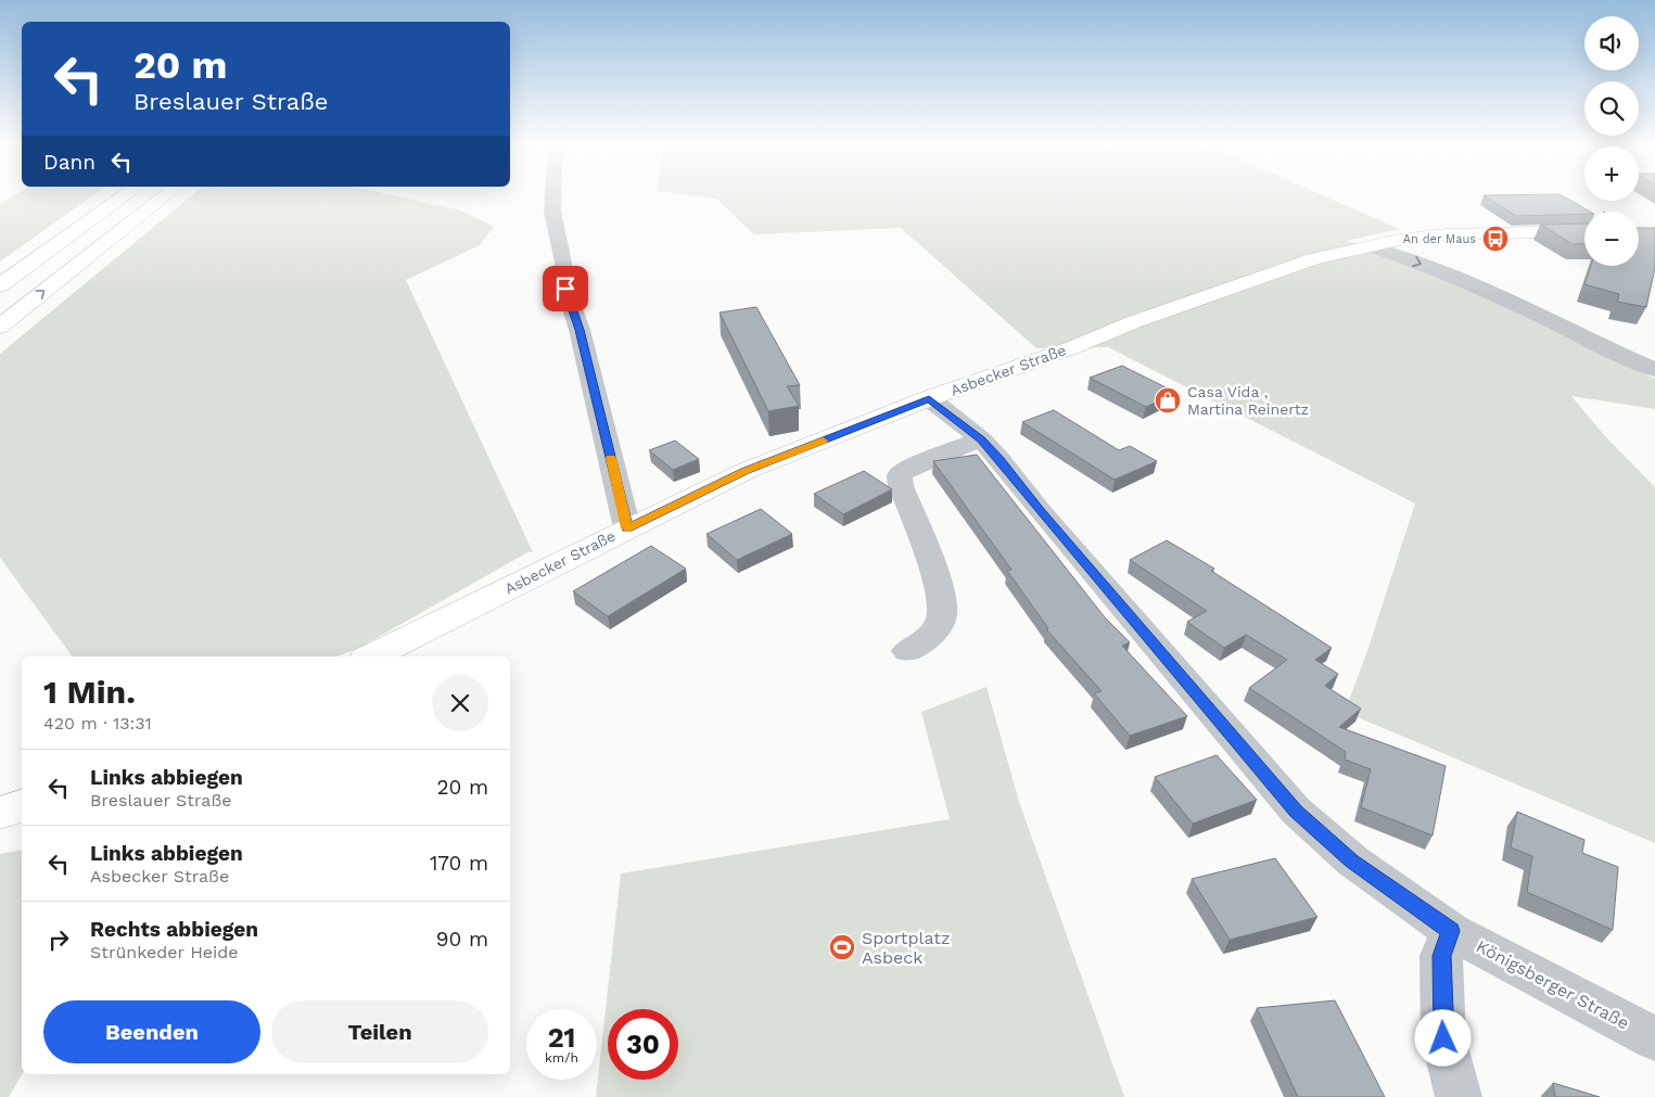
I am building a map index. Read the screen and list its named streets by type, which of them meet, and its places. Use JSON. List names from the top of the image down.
{
  "streets": {
    "main road": ["Asbecker Straße"],
    "street": ["Königsberger Straße"]
  },
  "crossings": [
    ["Asbecker Straße", "Königsberger Straße"]
  ],
  "places": {
    "bus stop": ["An der Maus"],
    "shop": ["Casa Vida , Martina Reinertz"],
    "sports": ["Sportplatz Asbeck"]
  },
  "page": {
    "map_buttons": ["+", "−"],
    "turn": ["20 m", "Breslauer Straße"],
    "then": "Dann",
    "heading": ["1 Min.", "420 m · 13:31"],
    "list": [
      {
        "name": "Links abbiegen",
        "note": "Breslauer Straße",
        "value": "20 m"
      },
      {
        "name": "Links abbiegen",
        "note": "Asbecker Straße",
        "value": "170 m"
      },
      {
        "name": "Rechts abbiegen",
        "note": "Strünkeder Heide",
        "value": "90 m"
      }
    ],
    "buttons": ["Beenden", "Teilen"],
    "speed": "21 km/h",
    "limit": "30"
  }
}
